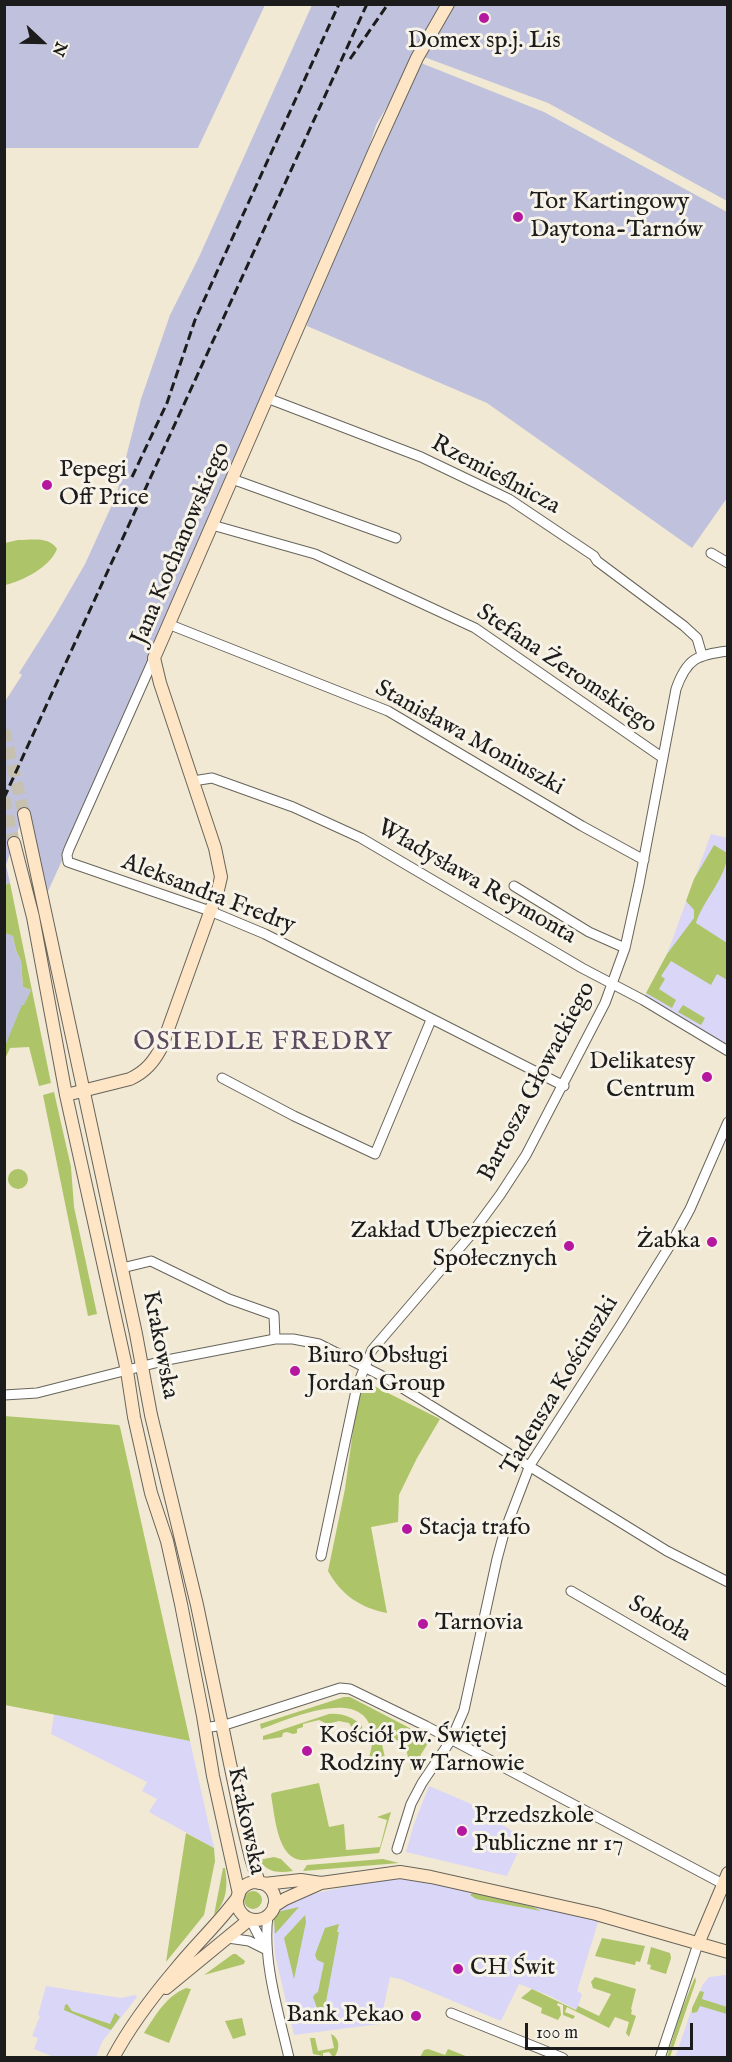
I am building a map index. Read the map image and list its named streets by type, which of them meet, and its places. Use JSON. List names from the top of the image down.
{
  "streets": {
    "street": [
      "Rzemieślnicza",
      "Jana Kochanowskiego",
      "Stefana Żeromskiego",
      "Stanisława Moniuszki",
      "Władysława Reymonta",
      "Aleksandra Fredry",
      "Bartosza Głowackiego",
      "Krakowska",
      "Tadeusza Kościuszki",
      "Sokoła"
    ]
  },
  "crossings": [
    ["Rzemieślnicza", "Jana Kochanowskiego"],
    ["Rzemieślnicza", "Bartosza Głowackiego"],
    ["Jana Kochanowskiego", "Stefana Żeromskiego"],
    ["Jana Kochanowskiego", "Stanisława Moniuszki"],
    ["Jana Kochanowskiego", "Władysława Reymonta"],
    ["Jana Kochanowskiego", "Aleksandra Fredry"],
    ["Jana Kochanowskiego", "Krakowska"],
    ["Stefana Żeromskiego", "Bartosza Głowackiego"],
    ["Stanisława Moniuszki", "Bartosza Głowackiego"],
    ["Władysława Reymonta", "Bartosza Głowackiego"],
    ["Aleksandra Fredry", "Bartosza Głowackiego"]
  ],
  "districts": ["OSIEDLE FREDRY"],
  "places": [
    "Domex sp.j. Lis",
    "Tor Kartingowy Daytona-Tarnów",
    "Pepegi Off Price",
    "Delikatesy Centrum",
    "Żabka",
    "Zakład Ubezpieczeń Społecznych",
    "Biuro Obsługi Jordan Group",
    "Stacja trafo",
    "Tarnovia",
    "Kościół pw. Świętej Rodziny w Tarnowie",
    "Przedszkole Publiczne nr 17",
    "CH Świt",
    "Bank Pekao"
  ],
  "scale_bar": "100 m",
  "north": "right"
}
